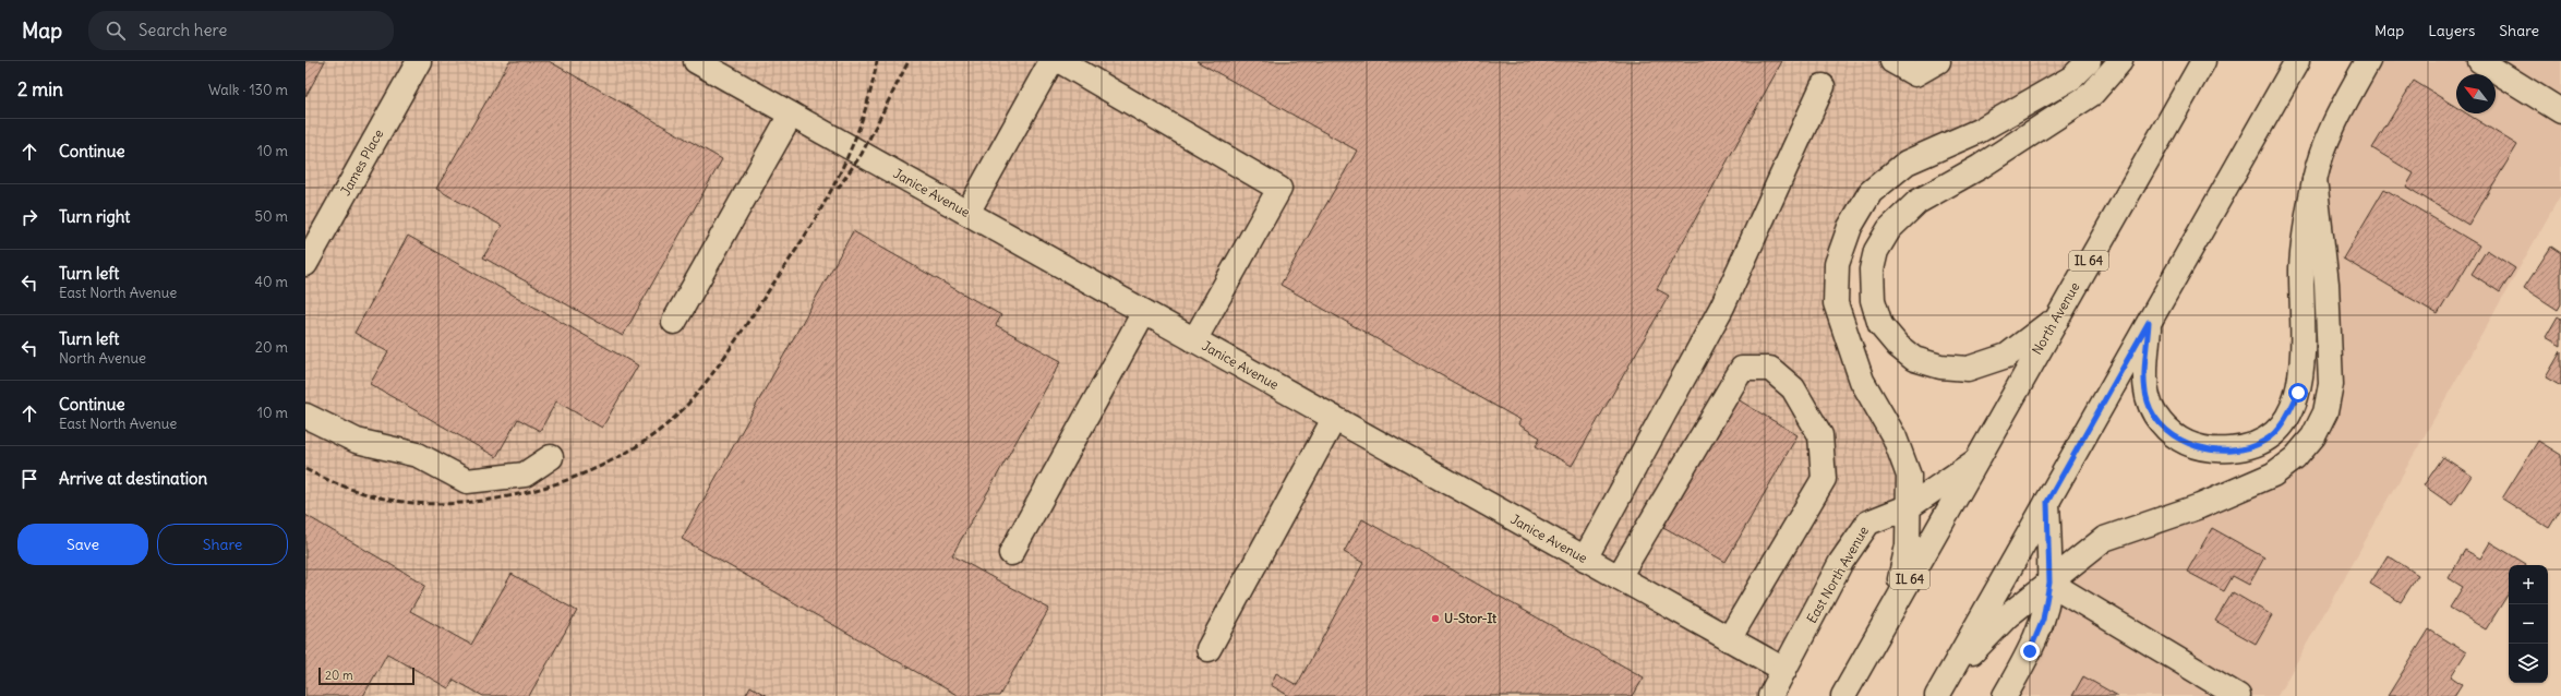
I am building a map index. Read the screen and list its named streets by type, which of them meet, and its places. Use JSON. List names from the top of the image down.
{
  "streets": {
    "main road": [
      "James Place",
      "Janice Avenue",
      "IL 64",
      "North Avenue",
      "East North Avenue"
    ]
  },
  "crossings": [
    ["Janice Avenue", "East North Avenue"],
    ["IL 64", "North Avenue"],
    ["IL 64", "East North Avenue"],
    ["North Avenue", "East North Avenue"]
  ],
  "places": ["U-Stor-It"],
  "scale_bar": "20 m",
  "north": "top left",
  "page": {
    "header": "Map",
    "search": "Search here",
    "nav": ["Map", "Layers", "Share"],
    "heading": ["2 min", "Walk · 130 m"],
    "list": [
      ["Continue", "10 m"],
      ["Turn right", "50 m"],
      ["Turn left", "East North Avenue", "40 m"],
      ["Turn left", "North Avenue", "20 m"],
      ["Continue", "East North Avenue", "10 m"],
      "Arrive at destination"
    ],
    "buttons": ["Save", "Share"],
    "map_buttons": ["+", "−"],
    "scale": "20 m"
  }
}
